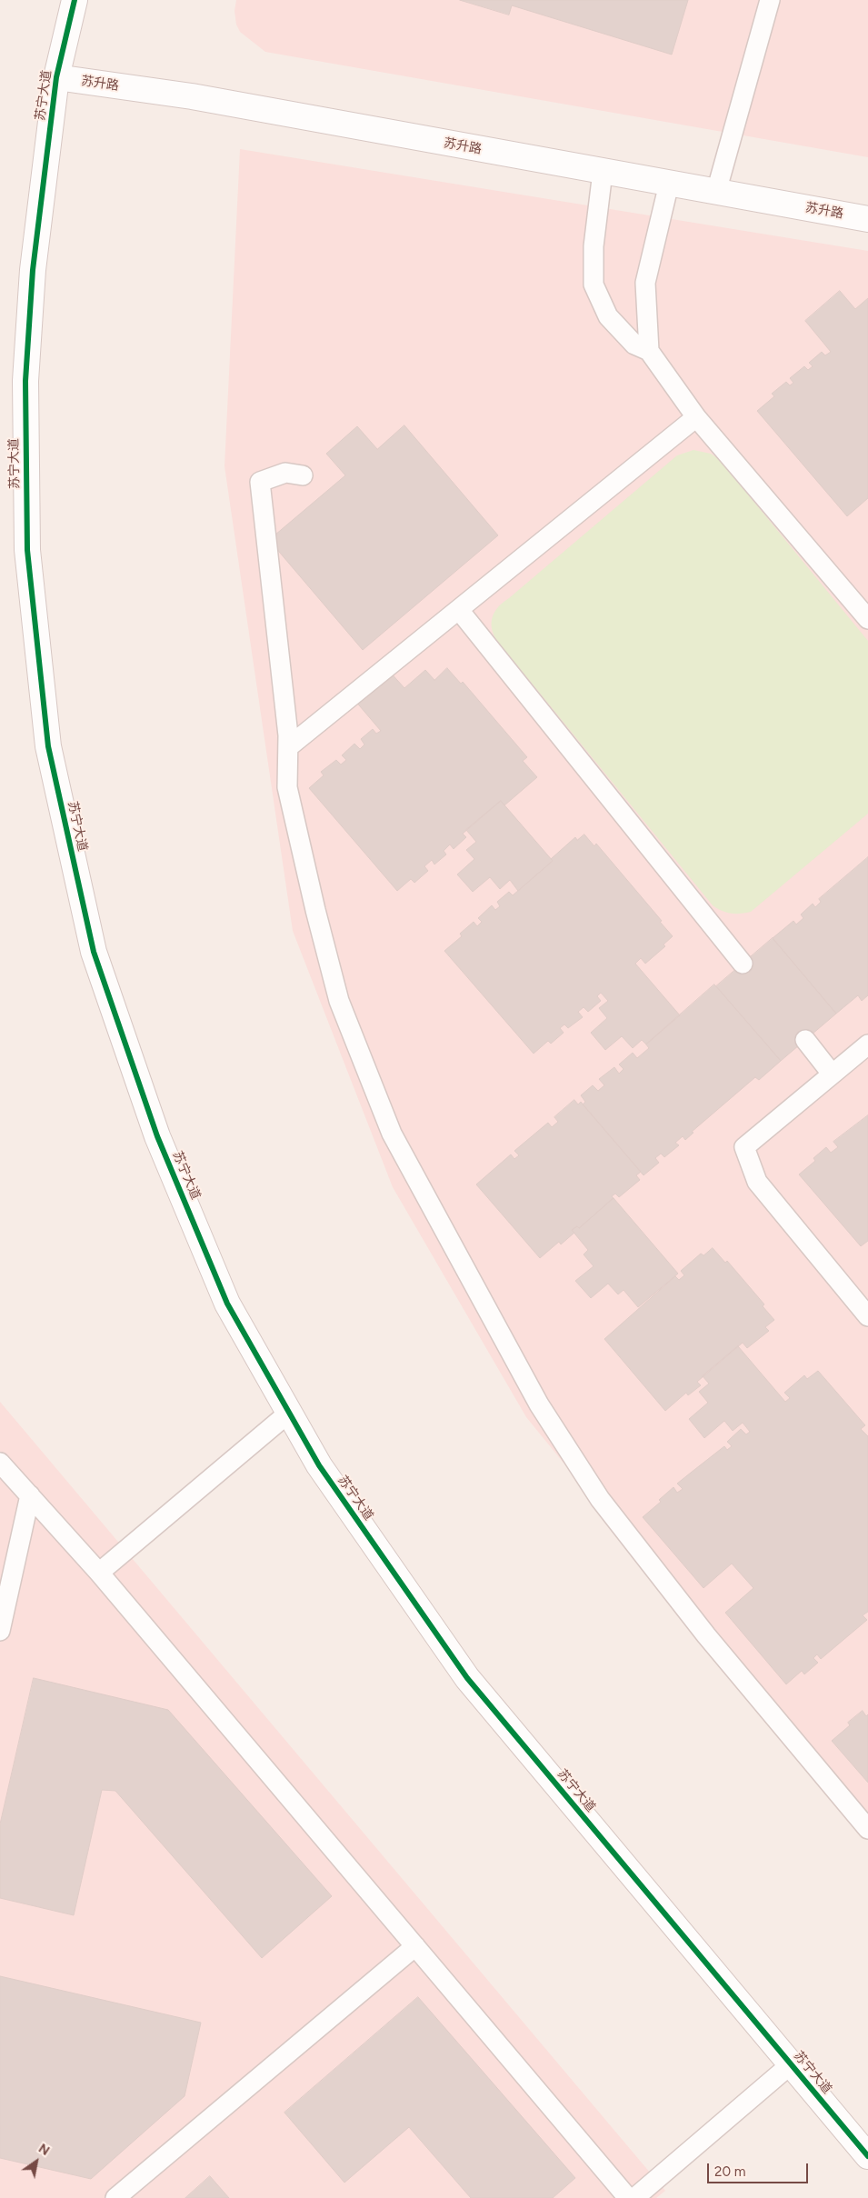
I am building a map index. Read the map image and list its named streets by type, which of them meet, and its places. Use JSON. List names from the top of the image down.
{
  "streets": {
    "street": ["苏升路", "苏宁大道"]
  },
  "crossings": [
    ["苏升路", "苏宁大道"]
  ],
  "scale_bar": "20 m",
  "north": "top right"
}
